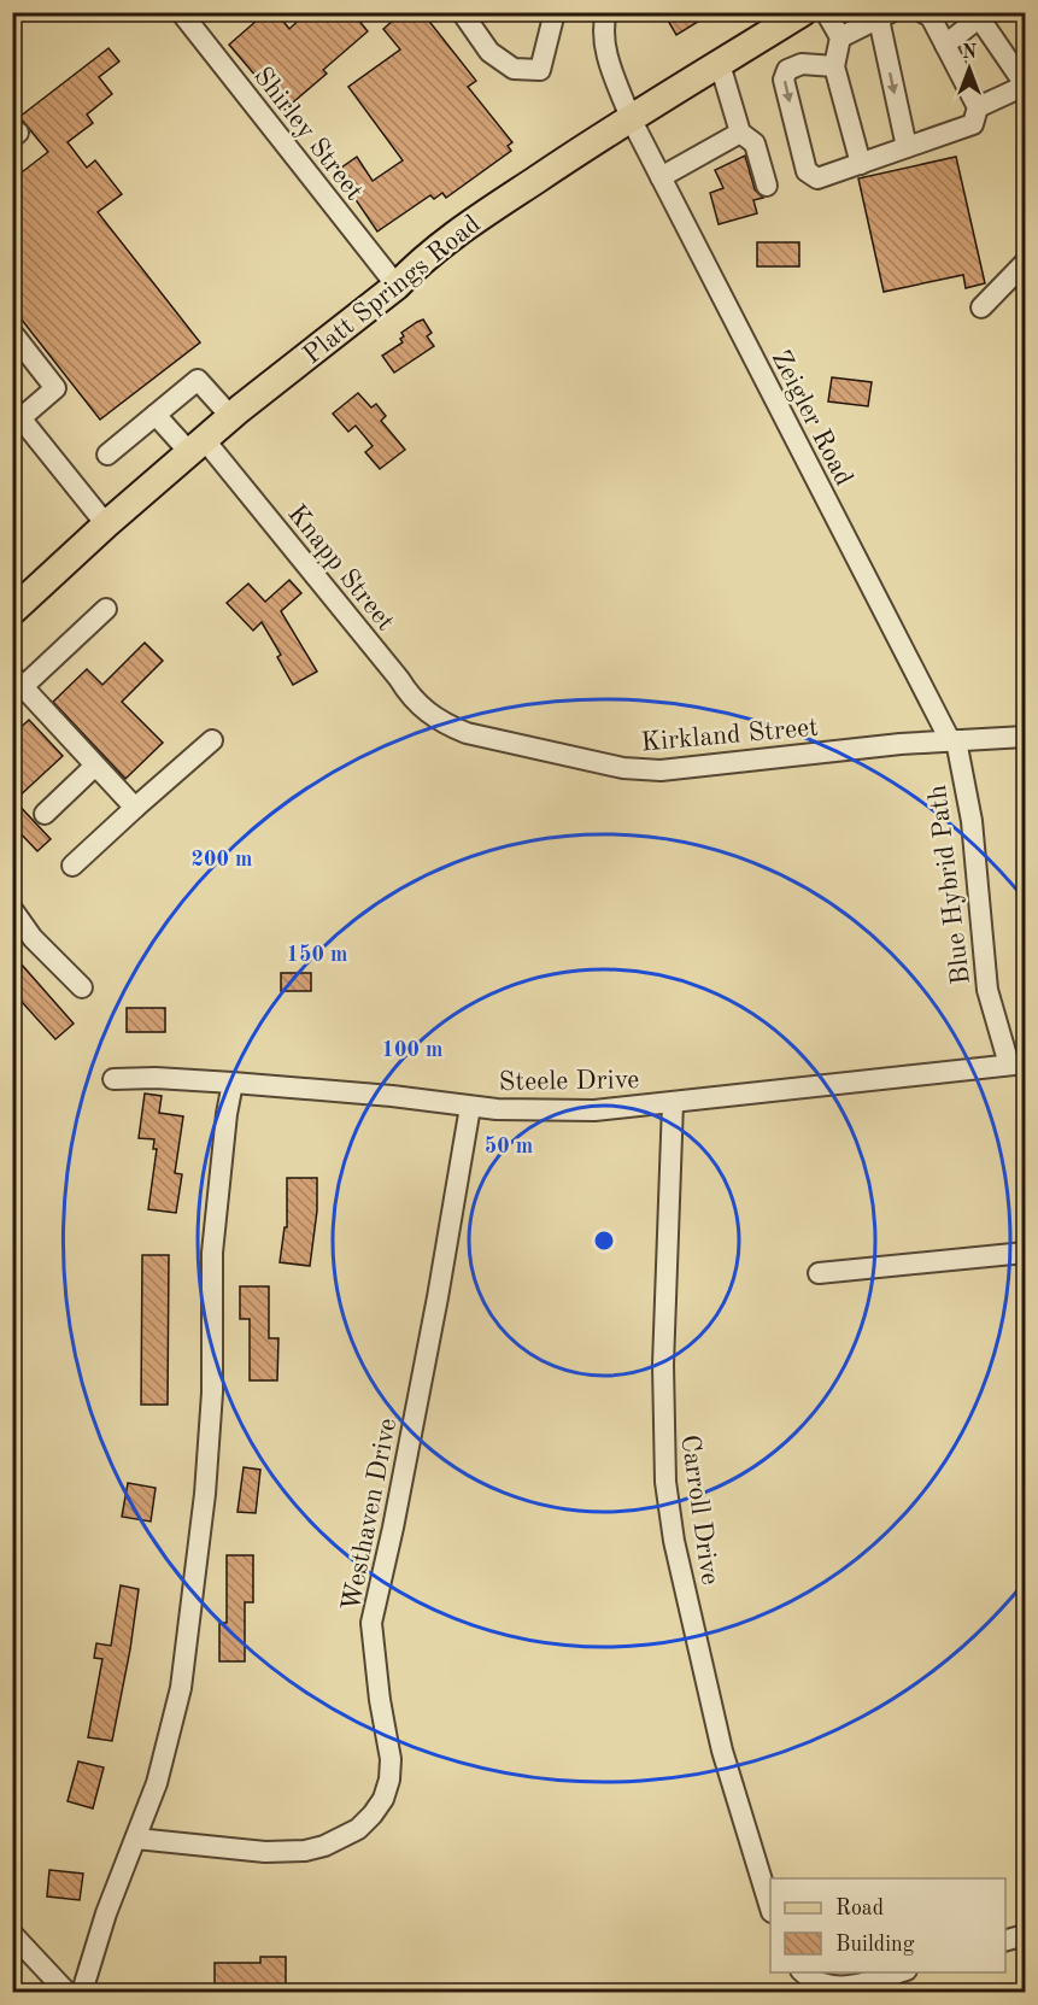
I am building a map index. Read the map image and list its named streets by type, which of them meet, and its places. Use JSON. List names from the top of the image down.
{
  "streets": {
    "main road": ["Platt Springs Road"],
    "street": [
      "Shirley Street",
      "Zeigler Road",
      "Knapp Street",
      "Kirkland Street",
      "Blue Hybrid Path",
      "Steele Drive",
      "Carroll Drive",
      "Westhaven Drive"
    ]
  },
  "crossings": [
    ["Shirley Street", "Platt Springs Road"],
    ["Platt Springs Road", "Zeigler Road"],
    ["Platt Springs Road", "Knapp Street"],
    ["Zeigler Road", "Kirkland Street"],
    ["Zeigler Road", "Blue Hybrid Path"],
    ["Knapp Street", "Kirkland Street"],
    ["Kirkland Street", "Blue Hybrid Path"],
    ["Blue Hybrid Path", "Steele Drive"],
    ["Steele Drive", "Carroll Drive"],
    ["Steele Drive", "Westhaven Drive"]
  ],
  "legend": ["Road", "Building"],
  "north": "top",
  "rings": [
    "200 m",
    "150 m",
    "100 m",
    "50 m"
  ]
}
